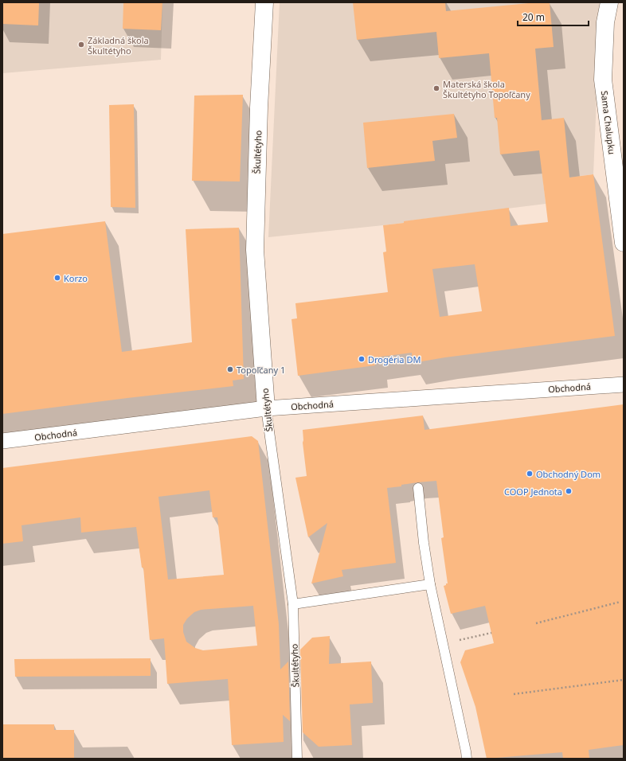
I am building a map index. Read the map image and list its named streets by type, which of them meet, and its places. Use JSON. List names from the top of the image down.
{
  "streets": {
    "street": ["Sama Chalupku", "Škultétyho", "Obchodná"]
  },
  "crossings": [
    ["Škultétyho", "Obchodná"]
  ],
  "places": [
    "Základná škola Škultétyho",
    "Materská škola Škultétyho Topoľčany",
    "Korzo",
    "Drogéria DM",
    "Topoľčany 1",
    "Obchodný Dom",
    "COOP Jednota"
  ],
  "scale_bar": "20 m"
}
